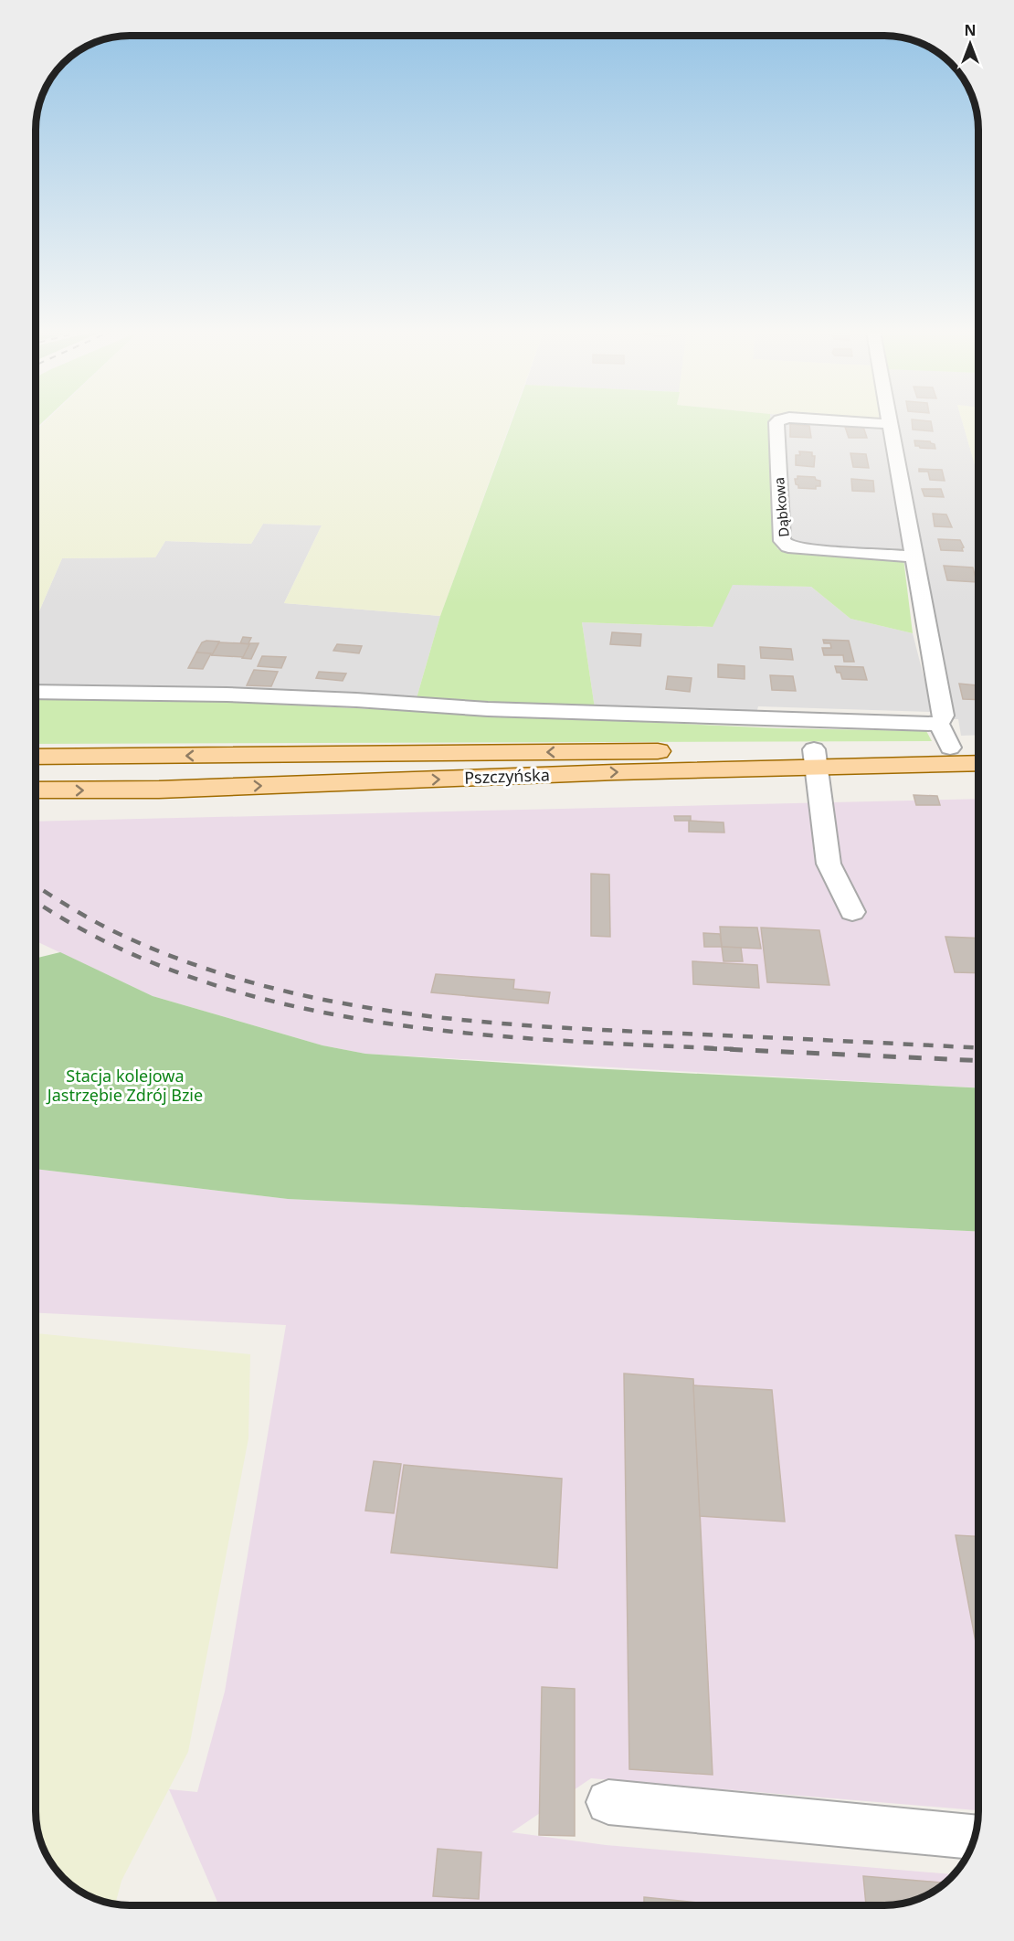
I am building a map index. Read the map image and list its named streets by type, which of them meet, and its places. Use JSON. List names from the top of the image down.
{
  "streets": {
    "main road": ["Pszczyńska"],
    "street": ["Dąbkowa"]
  },
  "parks": ["Stacja kolejowa Jastrzębie Zdrój Bzie"],
  "north": "top"
}
